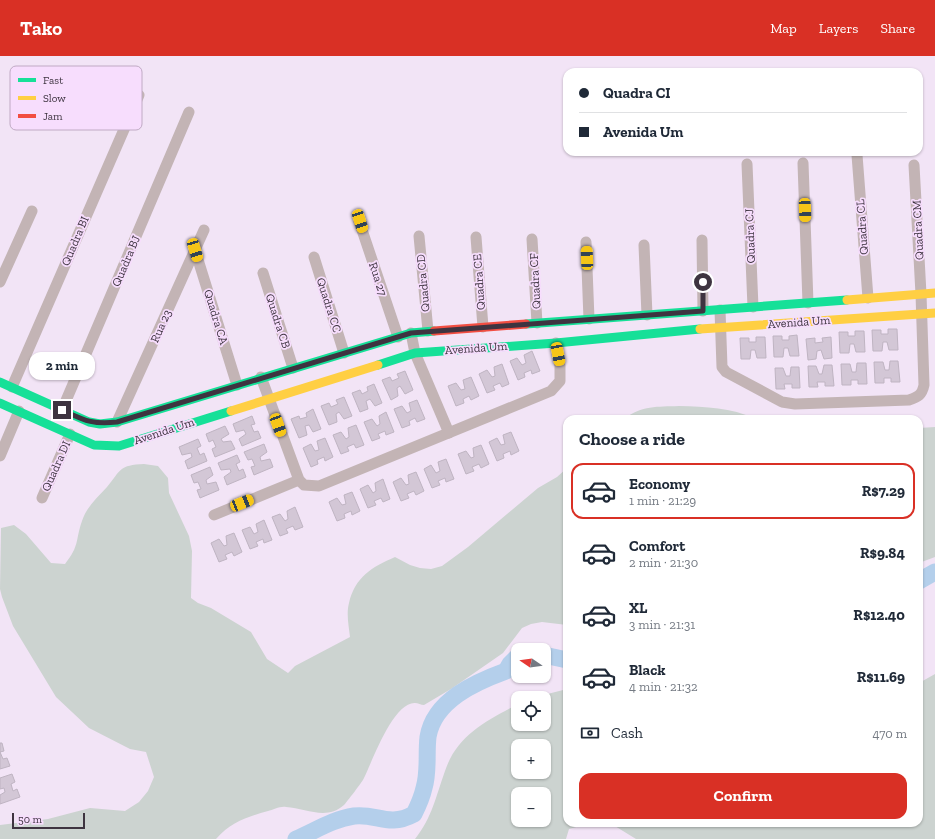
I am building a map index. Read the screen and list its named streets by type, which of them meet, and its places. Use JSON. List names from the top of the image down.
{
  "streets": {
    "street": [
      "Quadra CL",
      "Quadra CM",
      "Quadra CJ",
      "Quadra BI",
      "Quadra BJ",
      "Rua 27",
      "Quadra CF",
      "Quadra CE",
      "Quadra CD",
      "Quadra CC",
      "Quadra CA",
      "Quadra CB",
      "Avenida Um",
      "Rua 23",
      "Quadra DI"
    ]
  },
  "crossings": [
    ["Quadra CL", "Avenida Um"],
    ["Quadra CM", "Avenida Um"],
    ["Quadra CJ", "Avenida Um"],
    ["Quadra BI", "Avenida Um"],
    ["Quadra BJ", "Avenida Um"],
    ["Rua 27", "Avenida Um"],
    ["Quadra CF", "Avenida Um"],
    ["Quadra CE", "Avenida Um"],
    ["Quadra CD", "Avenida Um"],
    ["Quadra CC", "Avenida Um"],
    ["Quadra CA", "Avenida Um"],
    ["Quadra CA", "Rua 23"],
    ["Quadra CB", "Avenida Um"],
    ["Avenida Um", "Rua 23"],
    ["Avenida Um", "Quadra DI"]
  ],
  "legend": ["Fast", "Slow", "Jam"],
  "scale_bar": "50 m",
  "north": "left",
  "page": {
    "header": "Tako",
    "nav": ["Map", "Layers", "Share"],
    "banner": ["Quadra CI", "Avenida Um"],
    "bubble": "2 min",
    "heading": "Choose a ride",
    "list": [
      {
        "name": "Economy",
        "note": "1 min · 21:29",
        "value": "R$7.29"
      },
      {
        "name": "Comfort",
        "note": "2 min · 21:30",
        "value": "R$9.84"
      },
      {
        "name": "XL",
        "note": "3 min · 21:31",
        "value": "R$12.40"
      },
      {
        "name": "Black",
        "note": "4 min · 21:32",
        "value": "R$11.69"
      }
    ],
    "map_buttons": ["+", "−"],
    "pay": ["Cash", "470 m"],
    "buttons": "Confirm",
    "scale": "50 m"
  }
}
